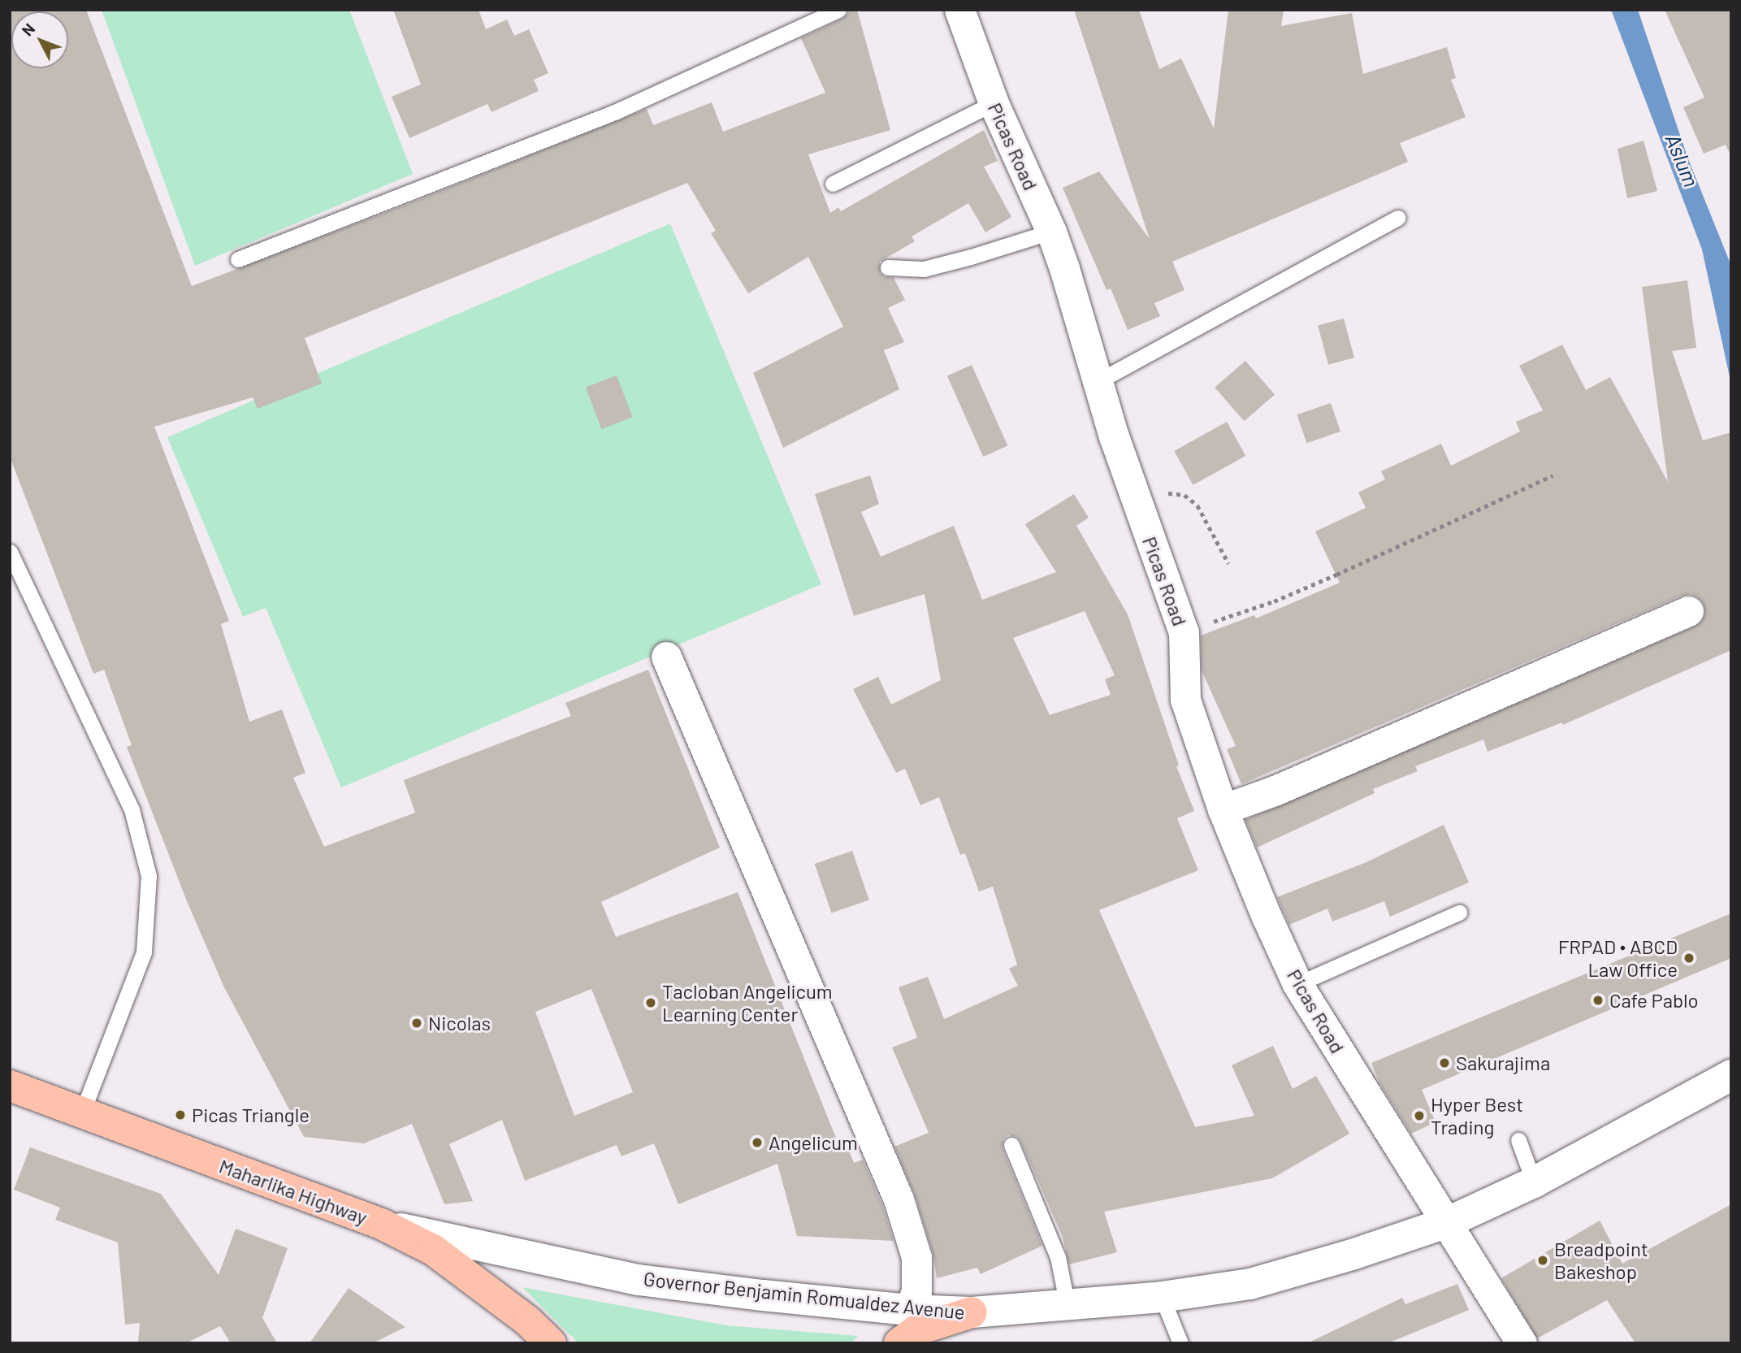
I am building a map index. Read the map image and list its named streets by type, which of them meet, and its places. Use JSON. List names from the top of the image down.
{
  "streets": {
    "main road": ["Maharlika Highway", "Governor Benjamin Romualdez Avenue"],
    "street": ["Picas Road"]
  },
  "crossings": [
    ["Picas Road", "Governor Benjamin Romualdez Avenue"],
    ["Maharlika Highway", "Governor Benjamin Romualdez Avenue"]
  ],
  "water": ["Aslum"],
  "places": [
    "FRPAD ∙ ABCD Law Office",
    "Cafe Pablo",
    "Tacloban Angelicum Learning Center",
    "Nicolas",
    "Sakurajima",
    "Picas Triangle",
    "Hyper Best Trading",
    "Angelicum",
    "Breadpoint Bakeshop"
  ],
  "north": "top left"
}
